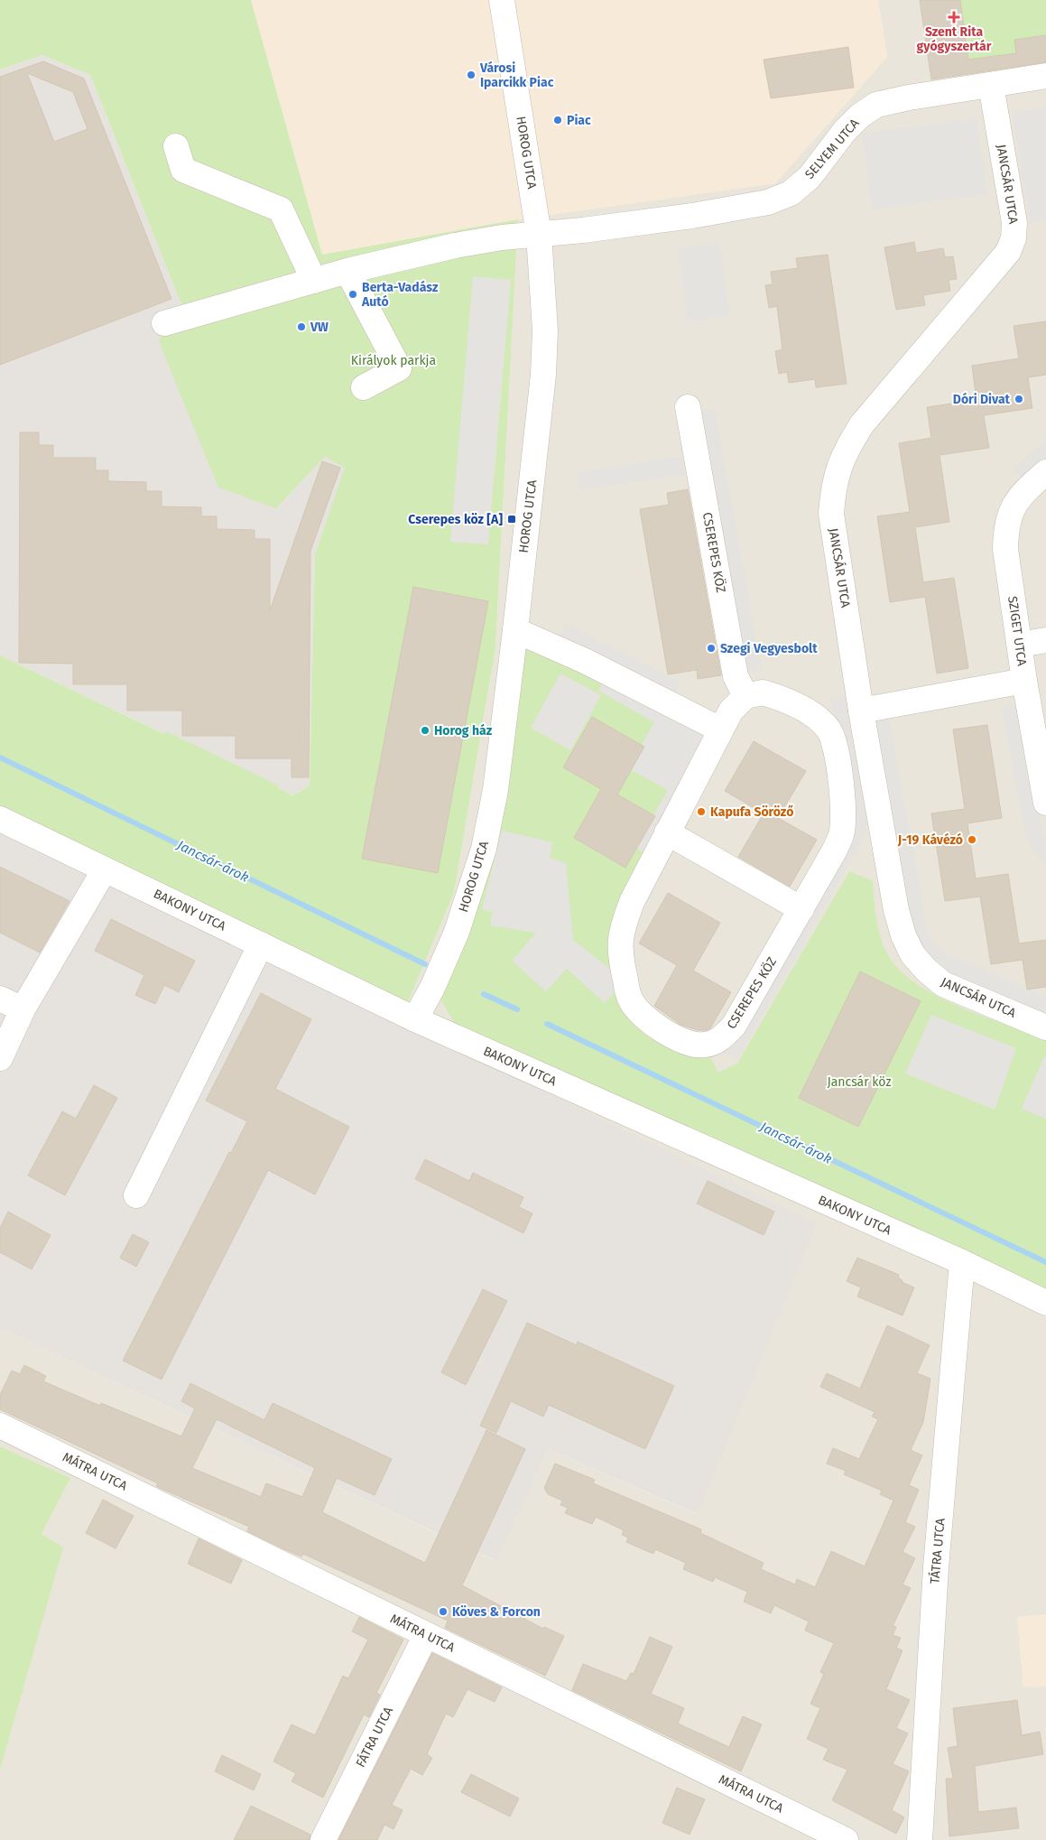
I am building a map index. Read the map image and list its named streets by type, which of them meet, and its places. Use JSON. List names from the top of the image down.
{
  "streets": {
    "street": [
      "SELYEM UTCA",
      "HOROG UTCA",
      "JANCSÁR UTCA",
      "CSEREPES KÖZ",
      "SZIGET UTCA",
      "BAKONY UTCA",
      "MÁTRA UTCA",
      "TÁTRA UTCA",
      "FÁTRA UTCA"
    ]
  },
  "crossings": [
    ["SELYEM UTCA", "HOROG UTCA"],
    ["SELYEM UTCA", "JANCSÁR UTCA"],
    ["HOROG UTCA", "BAKONY UTCA"],
    ["BAKONY UTCA", "TÁTRA UTCA"],
    ["MÁTRA UTCA", "FÁTRA UTCA"]
  ],
  "water": ["Jancsár-árok"],
  "parks": ["Királyok parkja", "Jancsár köz"],
  "places": {
    "health": ["Szent Rita gyógyszertár"],
    "other": [
      "Városi Iparcikk Piac",
      "Piac",
      "Berta-Vadász Autó",
      "VW",
      "Dóri Divat",
      "Szegi Vegyesbolt",
      "Horog ház",
      "Kapufa Söröző",
      "J-19 Kávézó",
      "Köves & Forcon"
    ],
    "transit": ["Cserepes köz [A]"]
  }
}
